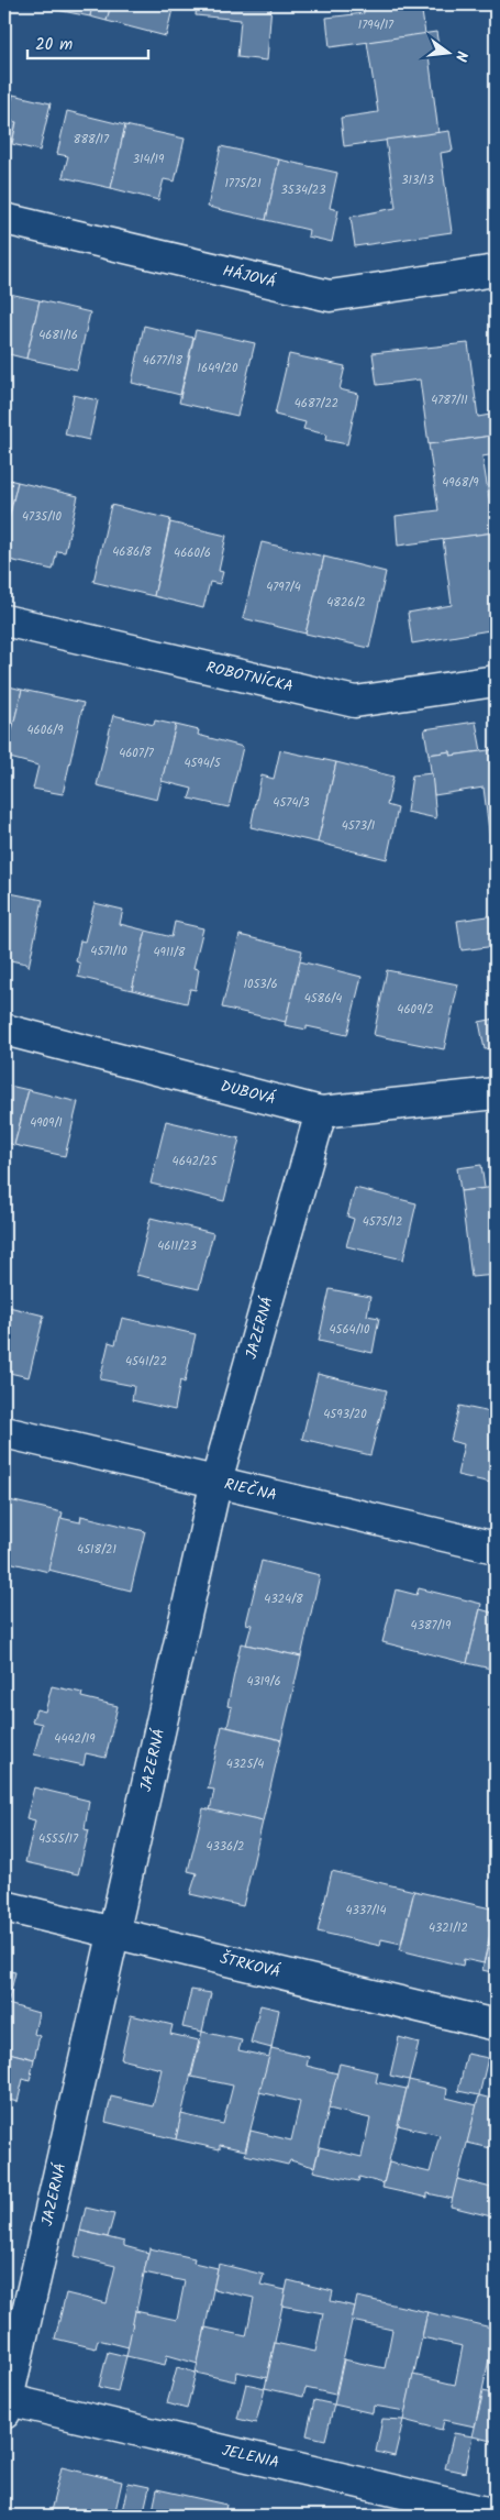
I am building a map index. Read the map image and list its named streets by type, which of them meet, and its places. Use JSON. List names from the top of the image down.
{
  "streets": {
    "street": [
      "HÁJOVÁ",
      "ROBOTNÍCKA",
      "DUBOVÁ",
      "JAZERNÁ",
      "RIEČNA",
      "ŠTRKOVÁ",
      "JELENIA"
    ]
  },
  "crossings": [
    ["DUBOVÁ", "JAZERNÁ"],
    ["JAZERNÁ", "RIEČNA"],
    ["JAZERNÁ", "ŠTRKOVÁ"],
    ["JAZERNÁ", "JELENIA"]
  ],
  "house_numbers": [
    "1794/17",
    "888/17",
    "314/19",
    "313/13",
    "1775/21",
    "3534/23",
    "4681/16",
    "4677/18",
    "1649/20",
    "4787/11",
    "4687/22",
    "4968/9",
    "4735/10",
    "4686/8",
    "4660/6",
    "4797/4",
    "4826/2",
    "4606/9",
    "4607/7",
    "4594/5",
    "4574/3",
    "4573/1",
    "4571/10",
    "4911/8",
    "1053/6",
    "4586/4",
    "4609/2",
    "4909/1",
    "4642/25",
    "4575/12",
    "4611/23",
    "4564/10",
    "4541/22",
    "4593/20",
    "4518/21",
    "4324/8",
    "4387/19",
    "4319/6",
    "4442/19",
    "4325/4",
    "4555/17",
    "4336/2",
    "4337/14",
    "4321/12"
  ],
  "scale_bar": "20 m",
  "north": "right"
}
